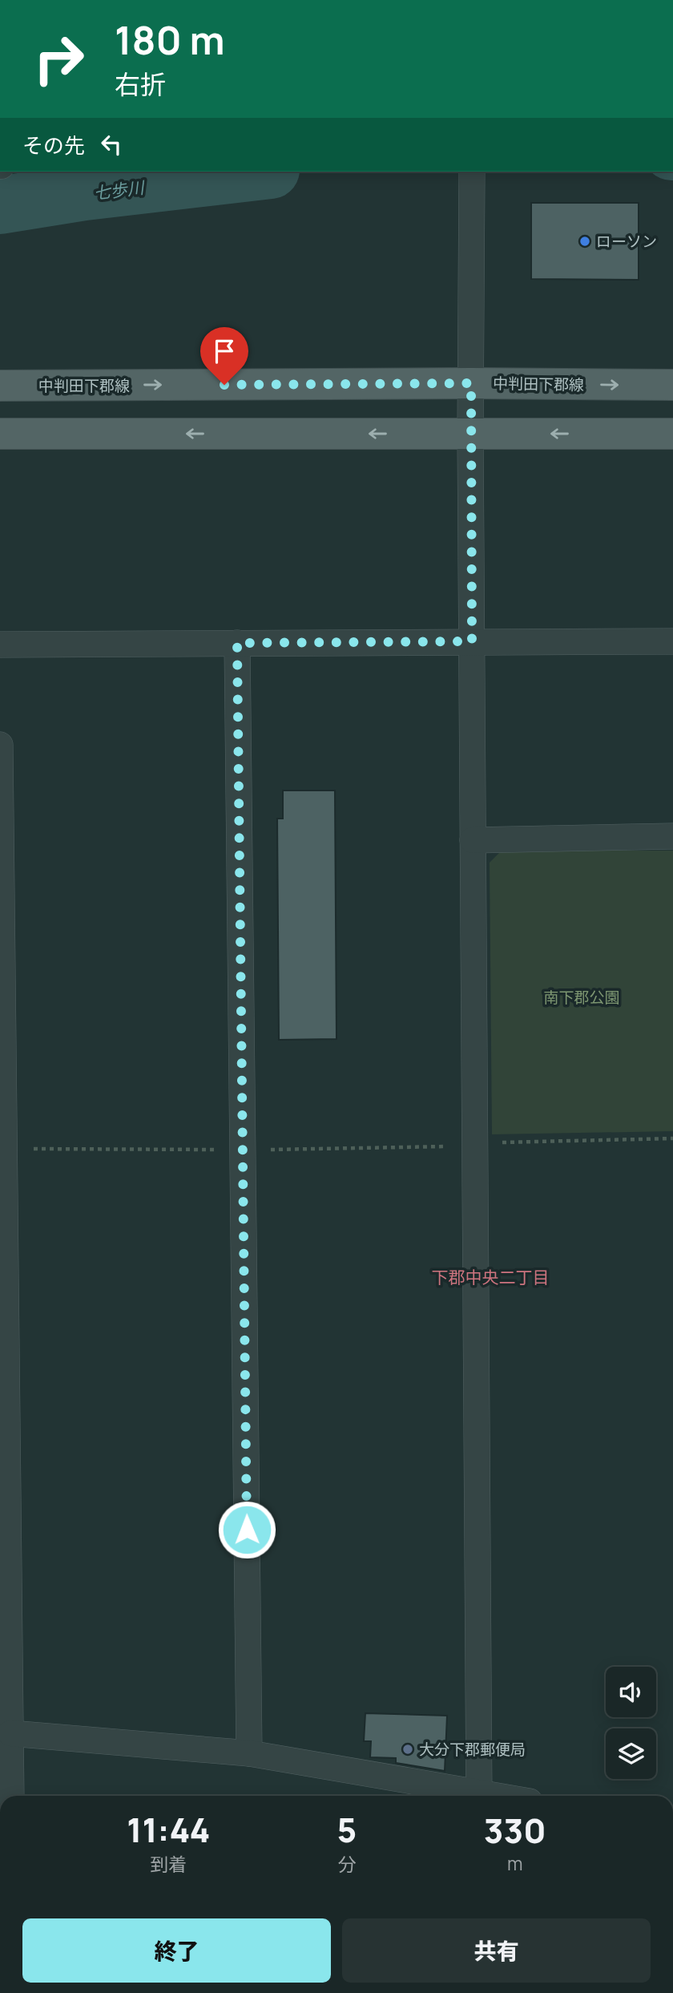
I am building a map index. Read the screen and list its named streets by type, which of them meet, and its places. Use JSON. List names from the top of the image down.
{
  "streets": {
    "main road": ["中判田下郡線"]
  },
  "districts": ["下郡中央二丁目"],
  "water": ["七歩川"],
  "parks": ["南下郡公園"],
  "places": ["ローソン", "大分下郡郵便局"],
  "page": {
    "turn": ["180 m", "右折"],
    "then": "その先",
    "eta": [
      "11:44",
      "到着",
      "5",
      "分",
      "330",
      "m"
    ],
    "buttons": ["終了", "共有"]
  }
}
